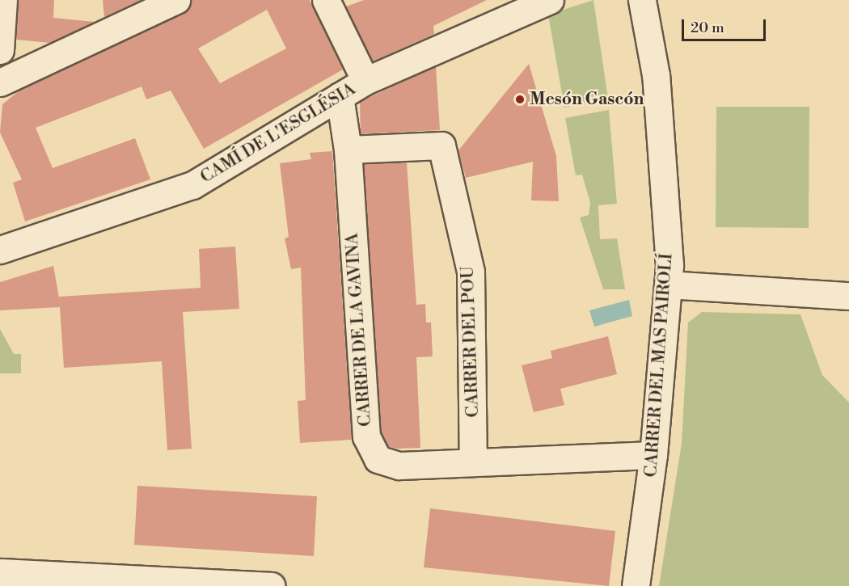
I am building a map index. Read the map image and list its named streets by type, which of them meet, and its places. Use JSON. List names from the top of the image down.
{
  "streets": {
    "street": [
      "CAMÍ DE L'ESGLÉSIA",
      "CARRER DE LA GAVINA",
      "CARRER DEL POU",
      "CARRER DEL MAS PAIROLÍ"
    ]
  },
  "crossings": [
    ["CAMÍ DE L'ESGLÉSIA", "CARRER DE LA GAVINA"],
    ["CARRER DE LA GAVINA", "CARRER DEL POU"],
    ["CARRER DE LA GAVINA", "CARRER DEL MAS PAIROLÍ"]
  ],
  "places": ["Mesón Gascón"],
  "scale_bar": "20 m"
}
